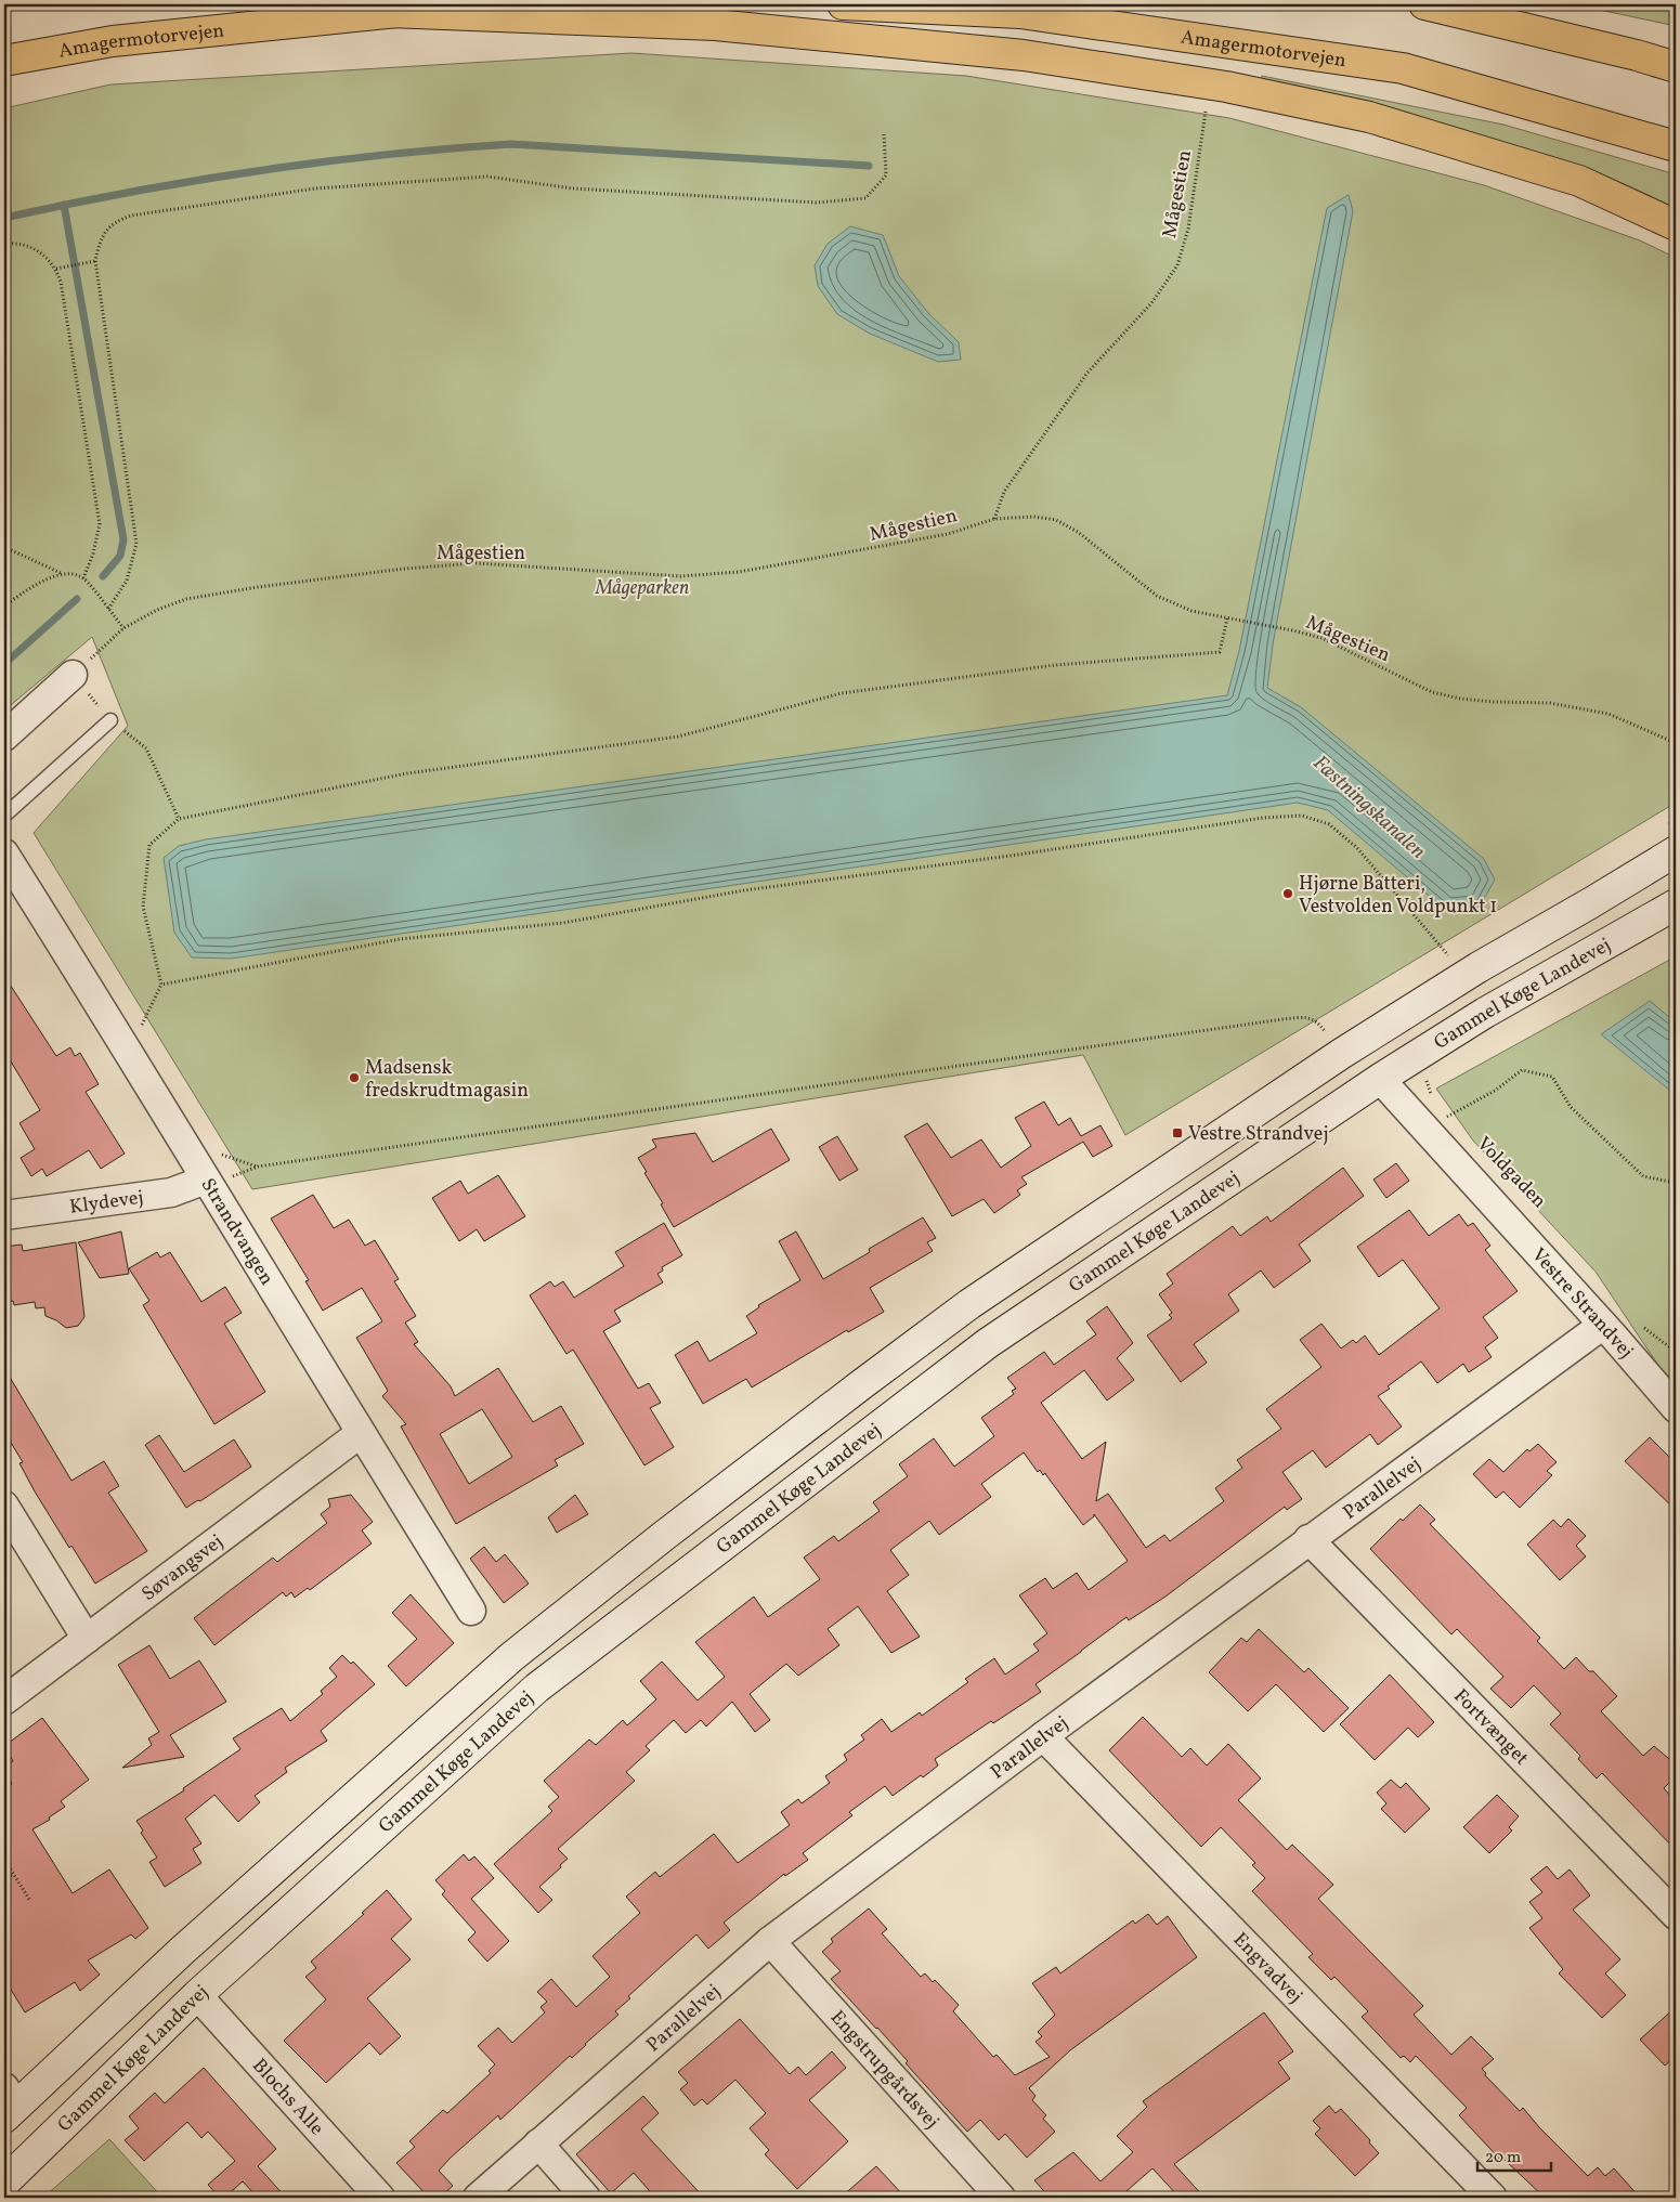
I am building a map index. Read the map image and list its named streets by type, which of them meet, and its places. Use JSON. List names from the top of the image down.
{
  "streets": {
    "highway": ["Amagermotorvejen"],
    "main road": ["Gammel Køge Landevej"],
    "street": [
      "Klydevej",
      "Strandvangen",
      "Vestre Strandvej",
      "Parallelvej",
      "Søvangsvej",
      "Fortvænget",
      "Engvadvej",
      "Engstrupgårdsvej",
      "Blochs Alle"
    ],
    "path": ["Mågestien"]
  },
  "crossings": [
    ["Gammel Køge Landevej", "Vestre Strandvej"],
    ["Gammel Køge Landevej", "Blochs Alle"],
    ["Klydevej", "Strandvangen"],
    ["Strandvangen", "Søvangsvej"],
    ["Vestre Strandvej", "Parallelvej"],
    ["Parallelvej", "Fortvænget"],
    ["Parallelvej", "Engvadvej"],
    ["Parallelvej", "Engstrupgårdsvej"]
  ],
  "water": ["Fæstningskanalen"],
  "parks": ["Mågeparken"],
  "places": {
    "other": ["Hjørne Batteri, Vestvolden Voldpunkt 1", "Madsensk fredskrudtmagasin"],
    "transit": ["Vestre Strandvej"]
  },
  "scale_bar": "20 m"
}
